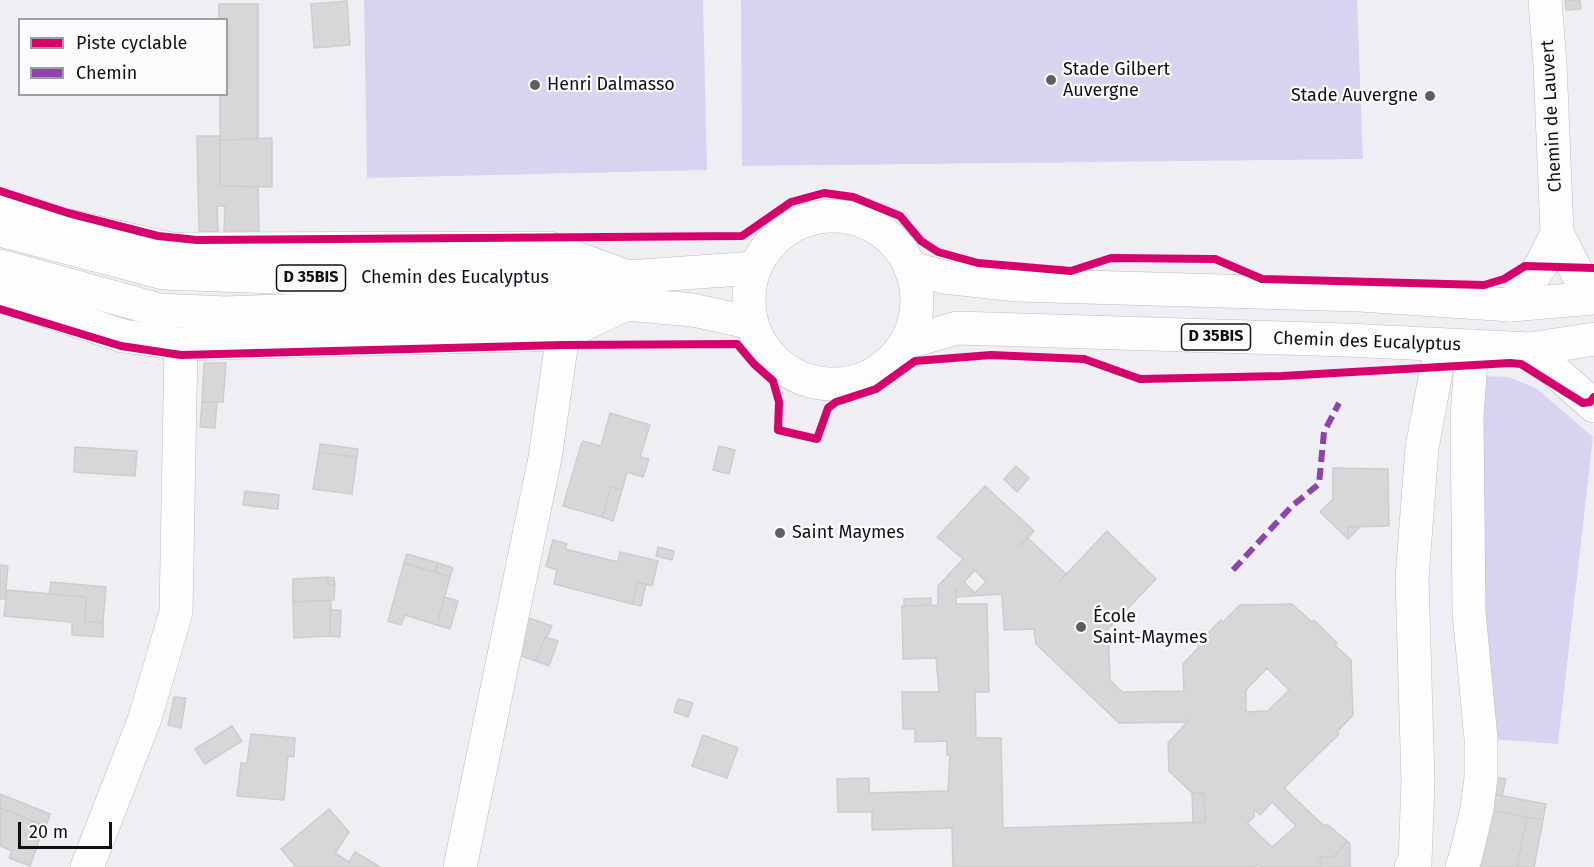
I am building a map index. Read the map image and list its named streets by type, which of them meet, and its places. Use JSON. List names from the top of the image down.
{
  "streets": {
    "main road": ["Chemin de Lauvert", "D 35BIS", "Chemin des Eucalyptus"]
  },
  "crossings": [
    ["D 35BIS", "Chemin des Eucalyptus"]
  ],
  "places": [
    "Stade Gilbert Auvergne",
    "Henri Dalmasso",
    "Stade Auvergne",
    "Saint Maymes",
    "École Saint-Maymes"
  ],
  "legend": ["Piste cyclable", "Chemin"],
  "scale_bar": "20 m"
}
